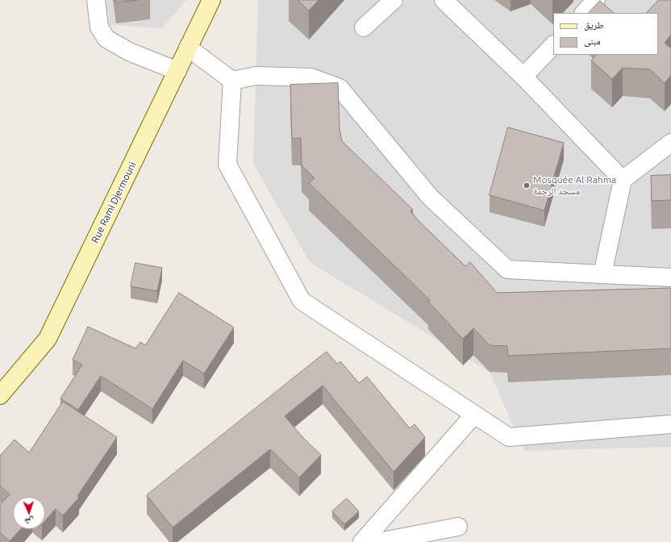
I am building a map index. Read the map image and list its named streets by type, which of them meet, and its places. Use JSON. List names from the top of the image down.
{
  "streets": {
    "main road": ["Rue Rami Djermouni"]
  },
  "places": ["Mosquée Al Rahma مسجد الرحمة"],
  "legend": ["طريق", "مبنى"],
  "north": "bottom"
}
